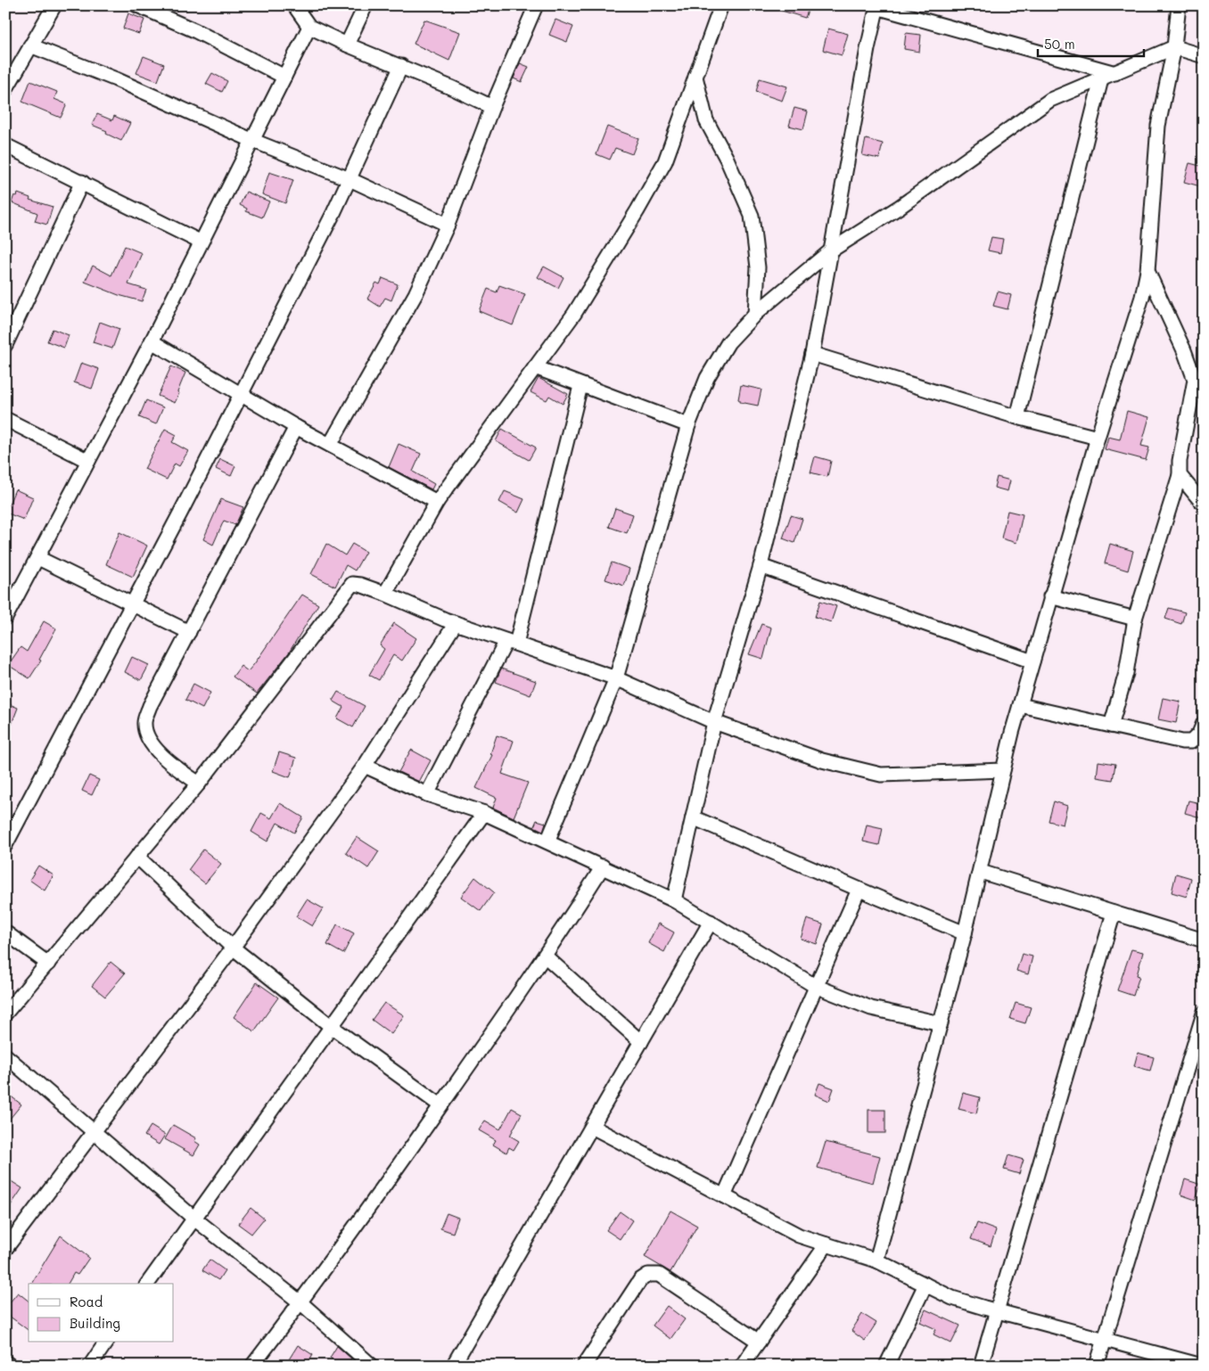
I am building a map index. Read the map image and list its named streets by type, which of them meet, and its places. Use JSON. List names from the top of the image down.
{
  "legend": ["Road", "Building"],
  "scale_bar": "50 m"
}
